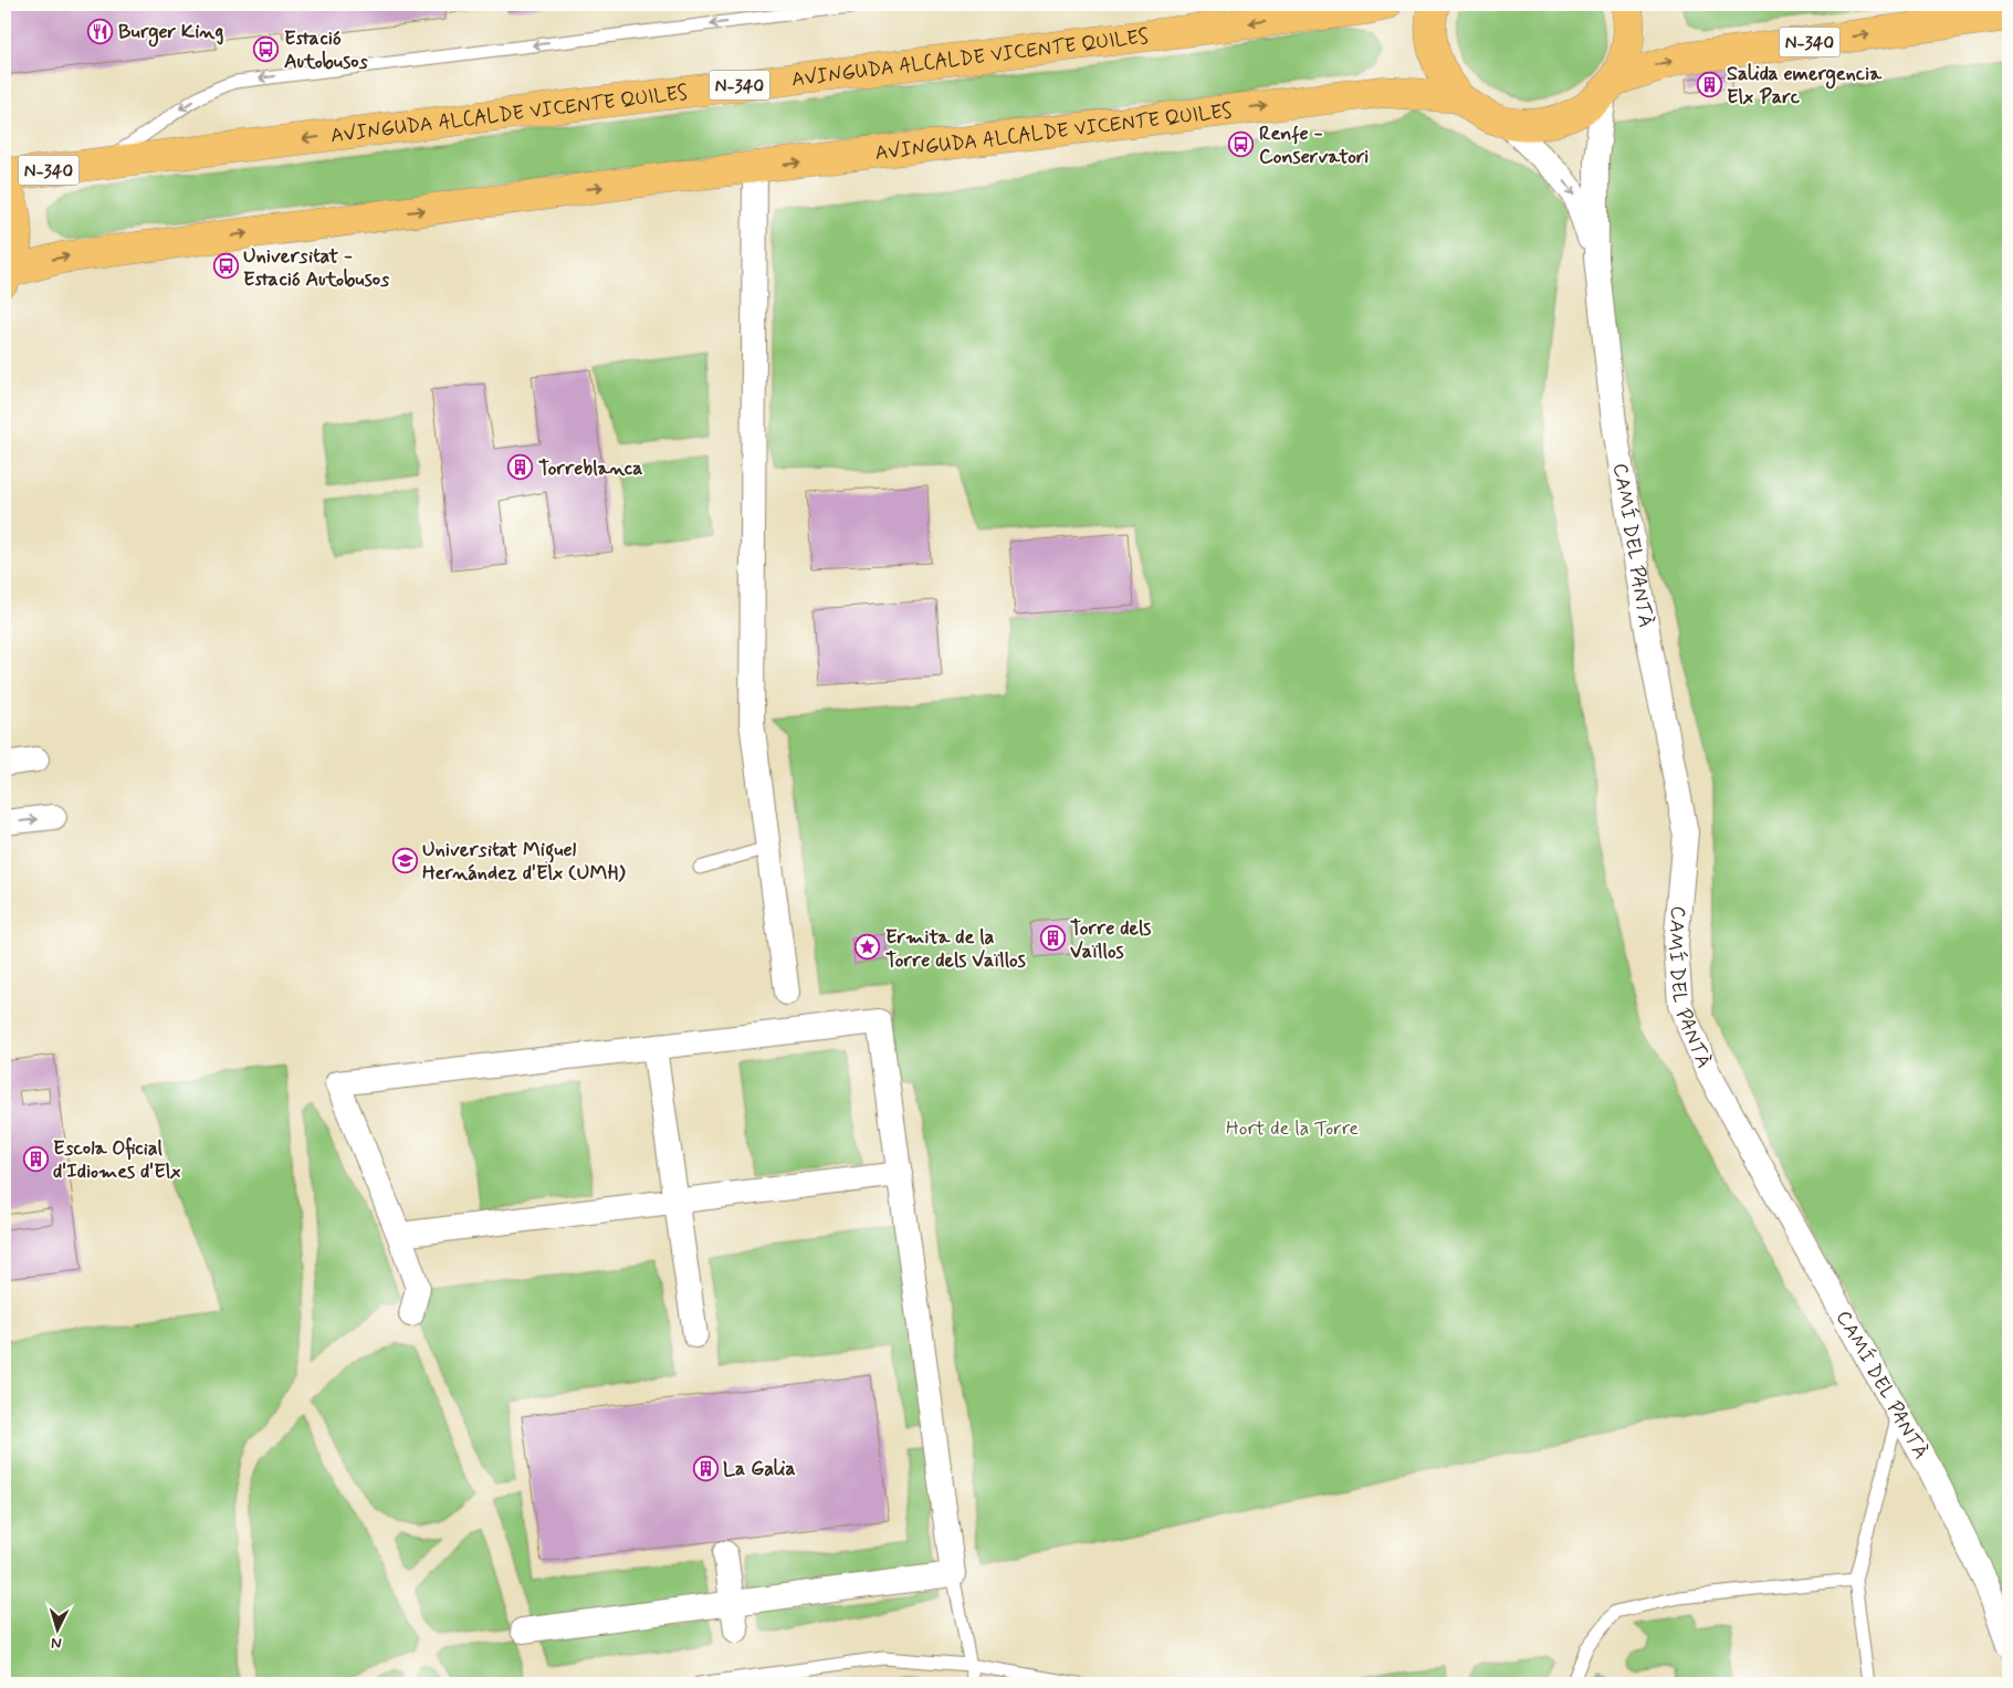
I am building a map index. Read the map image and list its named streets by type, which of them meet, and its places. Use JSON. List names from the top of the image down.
{
  "streets": {
    "highway": ["N-340", "AVINGUDA ALCALDE VICENTE QUILES"],
    "street": ["CAMÍ DEL PANTÀ"]
  },
  "crossings": [
    ["N-340", "AVINGUDA ALCALDE VICENTE QUILES"],
    ["N-340", "CAMÍ DEL PANTÀ"]
  ],
  "parks": ["Hort de la Torre"],
  "places": {
    "restaurant": ["Burger King"],
    "bus stop": ["Estació Autobusos", "Renfe - Conservatori", "Universitat - Estació Autobusos"],
    "building": [
      "Salida emergencia Elx Parc",
      "Torreblanca",
      "Torre dels Vaïllos",
      "Escola Oficial d'Idiomes d'Elx",
      "La Galia"
    ],
    "school or university": ["Universitat Miguel Hernández d'Elx (UMH)"],
    "place": ["Ermita de la Torre dels Vaïllos"]
  },
  "north": "bottom"
}
